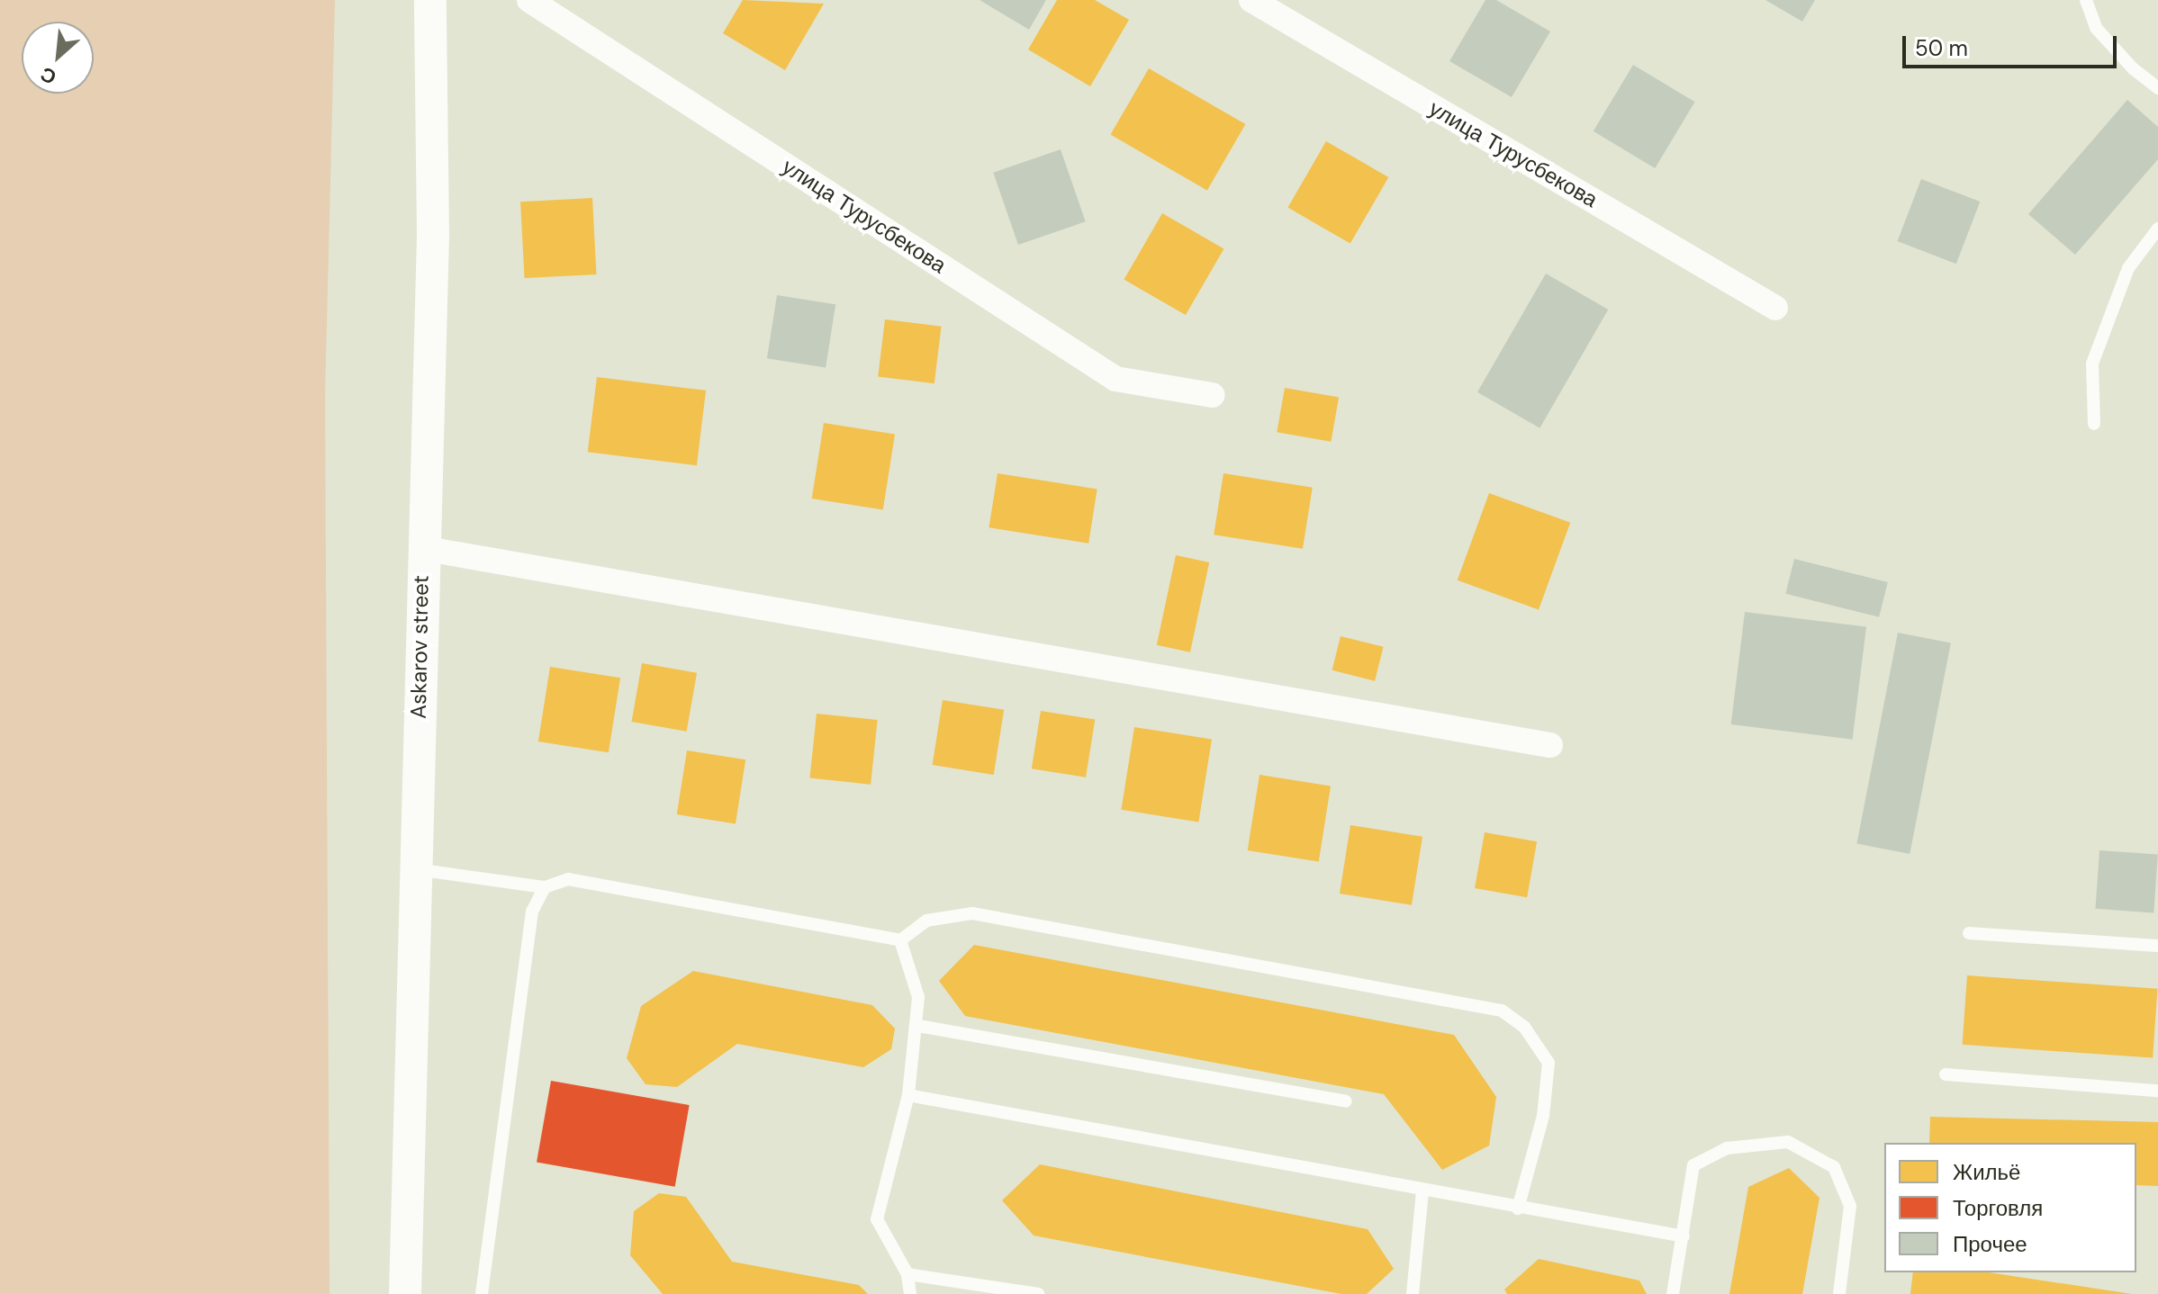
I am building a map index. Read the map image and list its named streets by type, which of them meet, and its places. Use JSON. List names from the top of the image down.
{
  "streets": {
    "street": ["улица Турусбекова", "Askarov street"]
  },
  "legend": ["Жильё", "Торговля", "Прочее"],
  "scale_bar": "50 m",
  "north": "bottom left"
}
